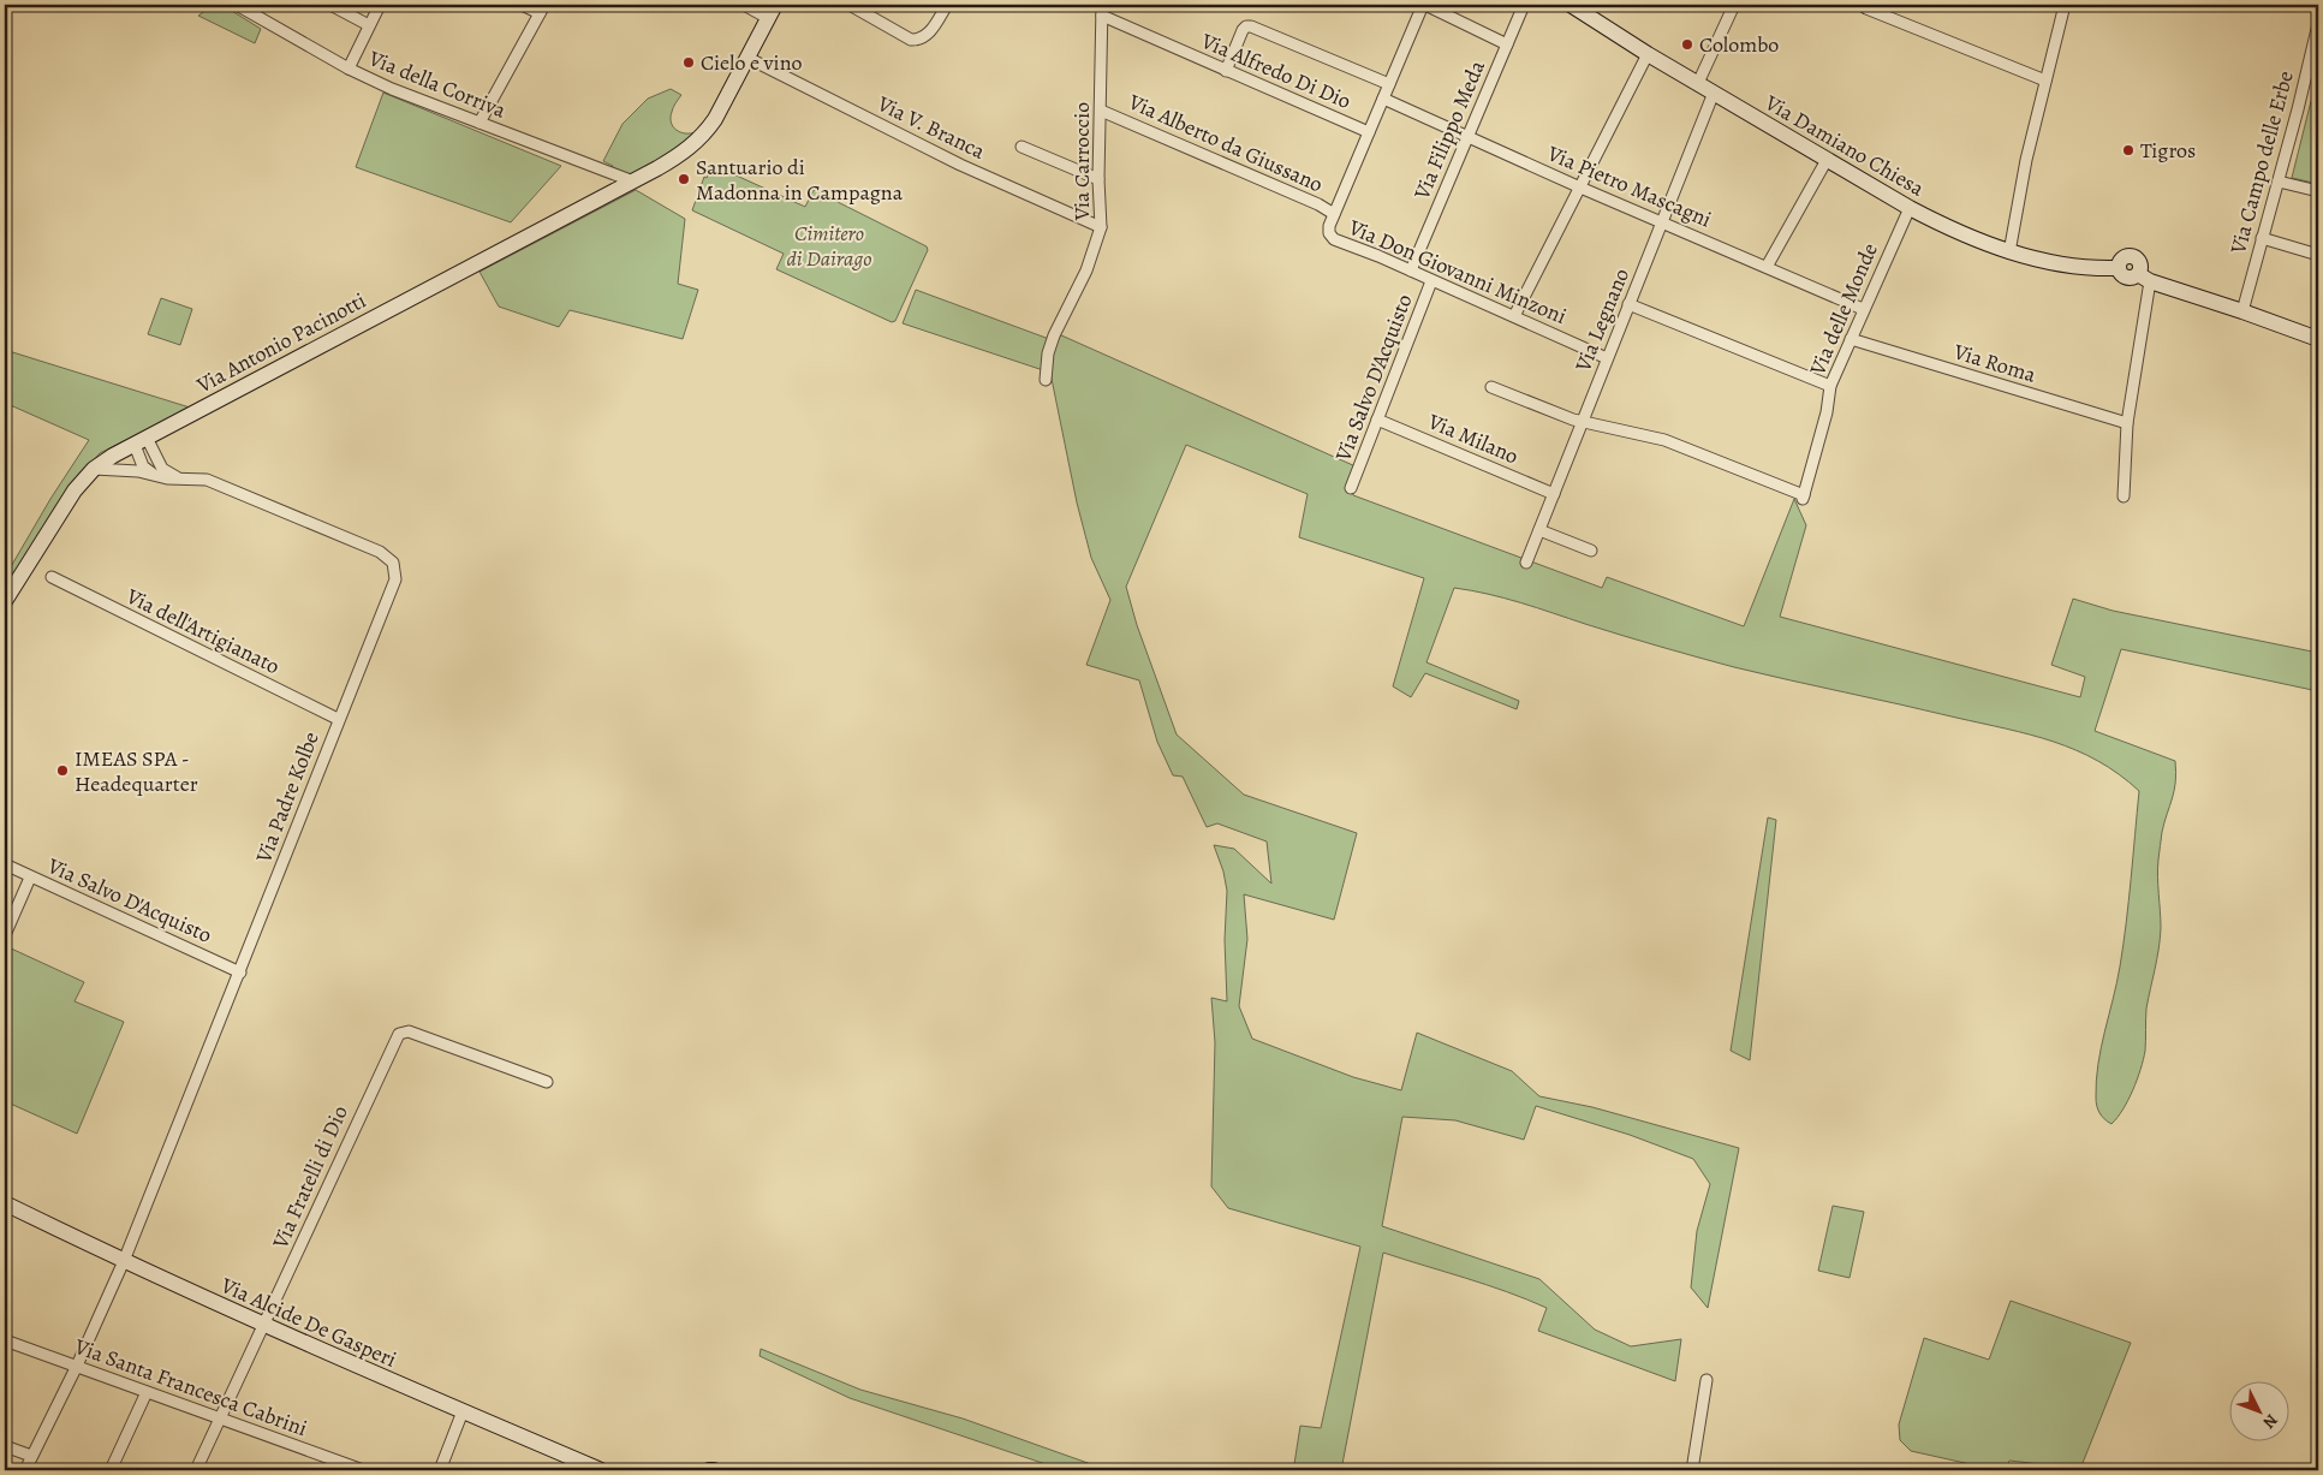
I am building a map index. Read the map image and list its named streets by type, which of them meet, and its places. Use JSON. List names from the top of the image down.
{
  "streets": {
    "street": [
      "Via Alfredo Di Dio",
      "Via della Corriva",
      "Via V. Branca",
      "Via Filippo Meda",
      "Via Alberto da Giussano",
      "Via Damiano Chiesa",
      "Via Carroccio",
      "Via Campo delle Erbe",
      "Via Pietro Mascagni",
      "Via Don Giovanni Minzoni",
      "Via delle Monde",
      "Via Legnano",
      "Via Antonio Pacinotti",
      "Via Roma",
      "Via Salvo D'Acquisto",
      "Via Milano",
      "Via dell'Artigianato",
      "Via Padre Kolbe",
      "Via Fratelli di Dio",
      "Via Alcide De Gasperi",
      "Via Santa Francesca Cabrini"
    ]
  },
  "crossings": [
    ["Via Alfredo Di Dio", "Via Carroccio"],
    ["Via della Corriva", "Via Antonio Pacinotti"],
    ["Via V. Branca", "Via Carroccio"],
    ["Via V. Branca", "Via Antonio Pacinotti"],
    ["Via Filippo Meda", "Via Pietro Mascagni"],
    ["Via Filippo Meda", "Via Don Giovanni Minzoni"],
    ["Via Alberto da Giussano", "Via Carroccio"],
    ["Via Alberto da Giussano", "Via Don Giovanni Minzoni"],
    ["Via Damiano Chiesa", "Via delle Monde"],
    ["Via Damiano Chiesa", "Via Legnano"],
    ["Via Pietro Mascagni", "Via delle Monde"],
    ["Via Pietro Mascagni", "Via Legnano"],
    ["Via Don Giovanni Minzoni", "Via Legnano"],
    ["Via Don Giovanni Minzoni", "Via Salvo D'Acquisto"],
    ["Via delle Monde", "Via Legnano"],
    ["Via delle Monde", "Via Roma"],
    ["Via Legnano", "Via Milano"],
    ["Via Antonio Pacinotti", "Via Padre Kolbe"],
    ["Via Salvo D'Acquisto", "Via Milano"],
    ["Via Salvo D'Acquisto", "Via Padre Kolbe"],
    ["Via dell'Artigianato", "Via Padre Kolbe"],
    ["Via Padre Kolbe", "Via Alcide De Gasperi"],
    ["Via Padre Kolbe", "Via Santa Francesca Cabrini"],
    ["Via Fratelli di Dio", "Via Alcide De Gasperi"],
    ["Via Fratelli di Dio", "Via Santa Francesca Cabrini"]
  ],
  "parks": ["Cimitero di Dairago"],
  "places": [
    "Colombo",
    "Cielo e vino",
    "Tigros",
    "Santuario di Madonna in Campagna",
    "IMEAS SPA - Headequarter"
  ],
  "north": "bottom right"
}
